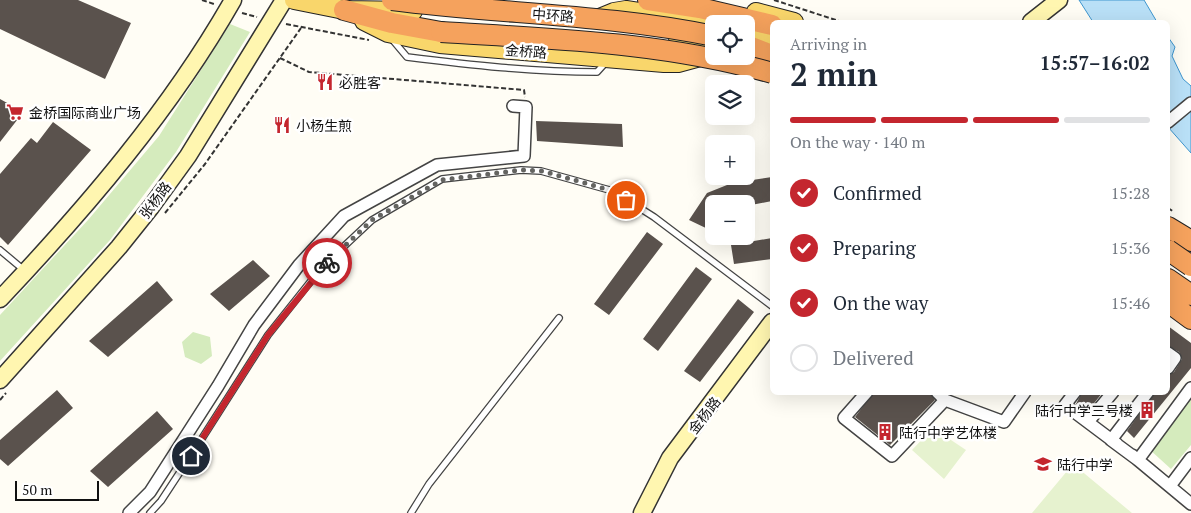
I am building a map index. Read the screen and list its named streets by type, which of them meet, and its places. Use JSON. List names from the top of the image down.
{
  "streets": {
    "highway": ["中环路"],
    "main road": ["金桥路", "张杨路", "金杨路"]
  },
  "places": {
    "restaurant": ["必胜客", "小杨生煎"],
    "supermarket": ["金桥国际商业广场"],
    "building": ["陆行中学三号楼", "陆行中学艺体楼"],
    "school or university": ["陆行中学"]
  },
  "scale_bar": "50 m",
  "page": {
    "map_buttons": ["+", "−"],
    "heading": ["2 min", "Arriving in", "15:57–16:02"],
    "bar": "On the way · 140 m",
    "list": [
      ["Confirmed", "15:28"],
      ["Preparing", "15:36"],
      ["On the way", "15:46"],
      "Delivered"
    ],
    "scale": "50 m"
  }
}
